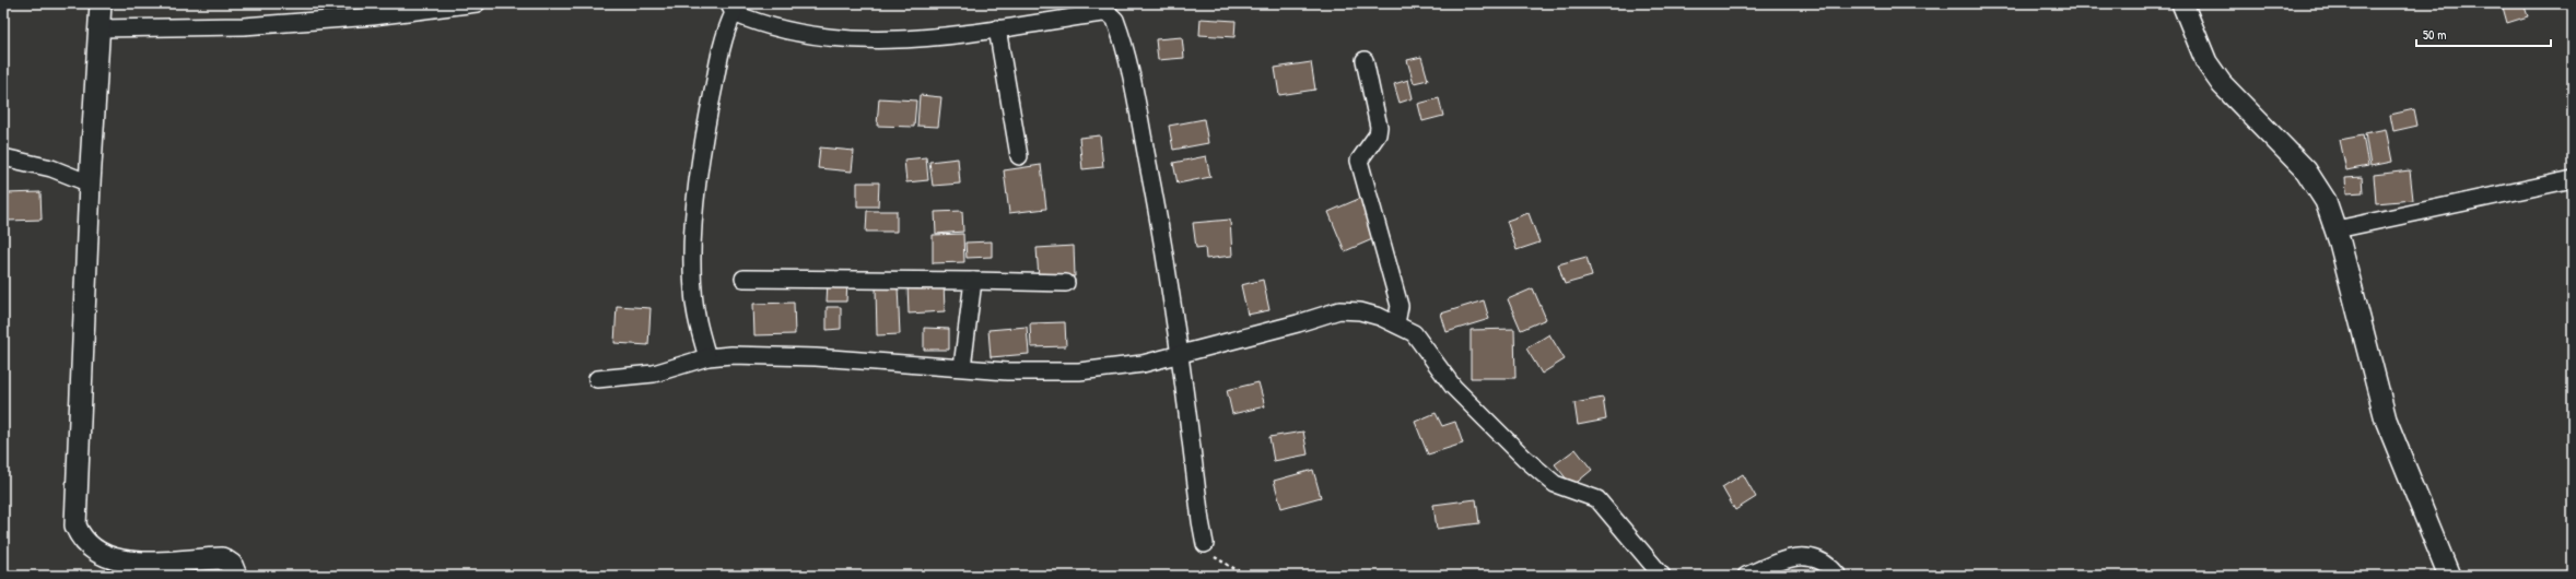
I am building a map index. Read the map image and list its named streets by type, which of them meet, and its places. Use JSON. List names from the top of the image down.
{
  "scale_bar": "50 m"
}
